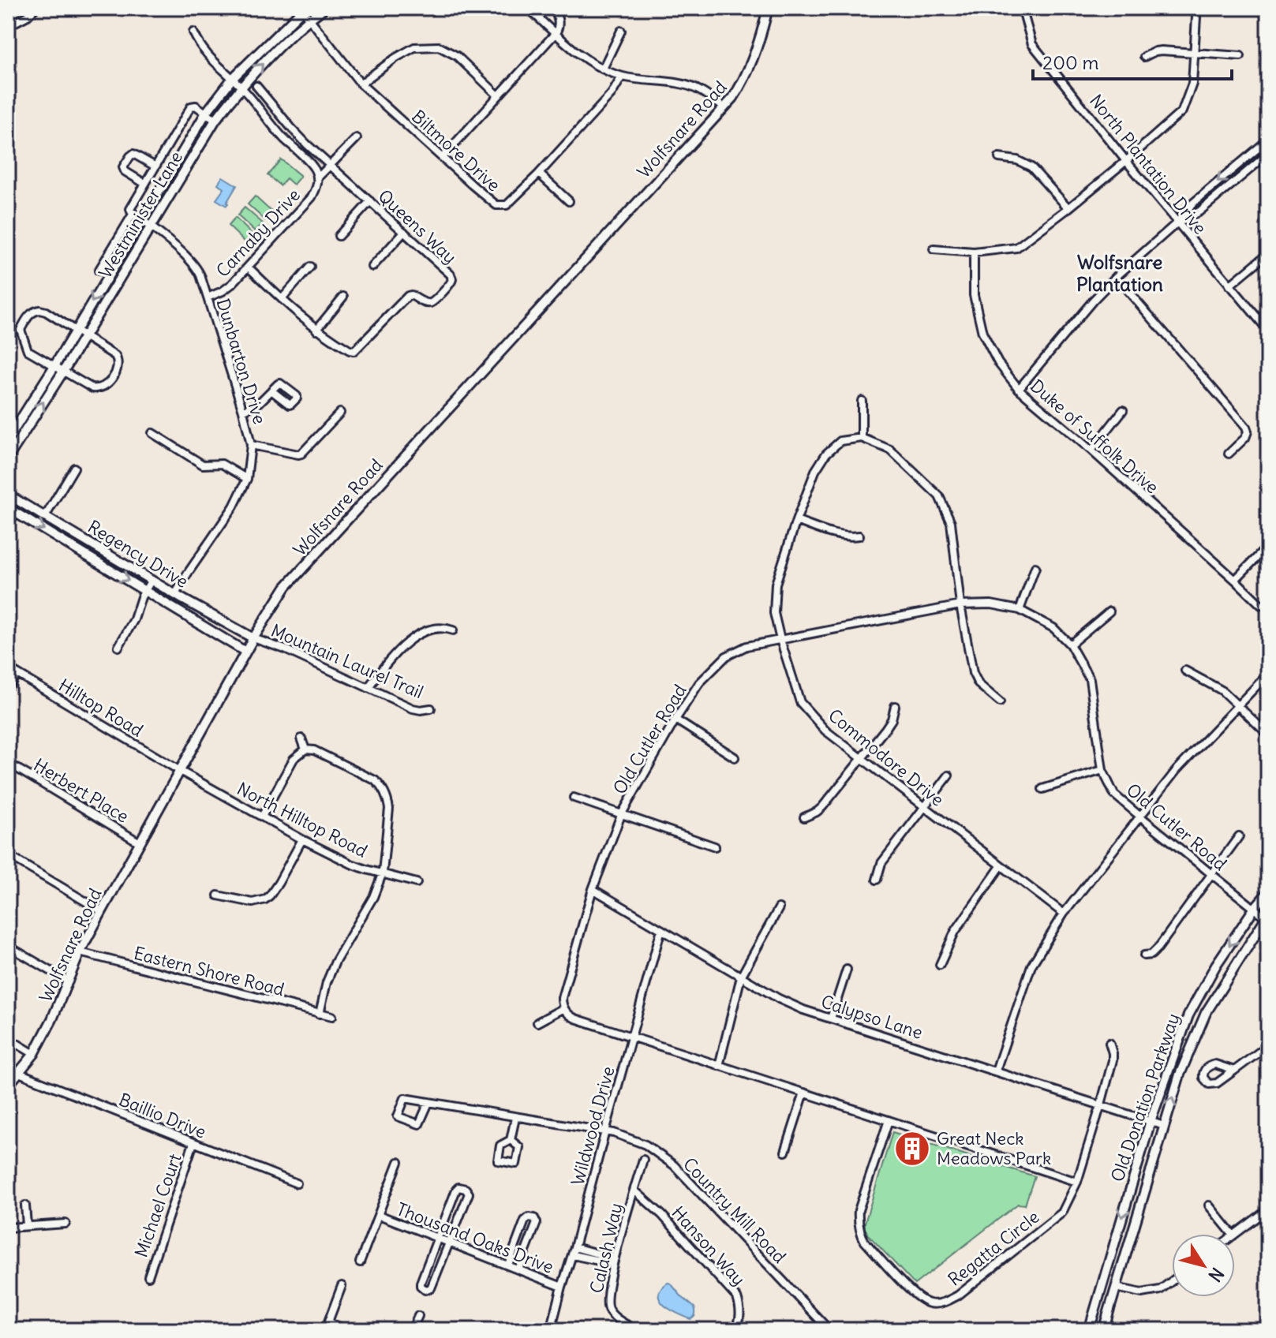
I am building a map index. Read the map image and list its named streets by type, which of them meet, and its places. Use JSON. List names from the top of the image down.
{
  "streets": {
    "street": [
      "Wolfsnare Road",
      "Biltmore Drive",
      "North Plantation Drive",
      "Westminister Lane",
      "Queens Way",
      "Carnaby Drive",
      "Dunbarton Drive",
      "Duke of Suffolk Drive",
      "Regency Drive",
      "Mountain Laurel Trail",
      "Hilltop Road",
      "Old Cutler Road",
      "Commodore Drive",
      "Herbert Place",
      "North Hilltop Road",
      "Eastern Shore Road",
      "Calypso Lane",
      "Old Donation Parkway",
      "Baillio Drive",
      "Wildwood Drive",
      "Michael Court",
      "Country Mill Road",
      "Thousand Oaks Drive",
      "Hanson Way",
      "Calash Way",
      "Regatta Circle"
    ]
  },
  "crossings": [
    ["Wolfsnare Road", "Regency Drive"],
    ["Wolfsnare Road", "Mountain Laurel Trail"],
    ["Wolfsnare Road", "Hilltop Road"],
    ["Wolfsnare Road", "Herbert Place"],
    ["Wolfsnare Road", "North Hilltop Road"],
    ["Wolfsnare Road", "Eastern Shore Road"],
    ["Wolfsnare Road", "Baillio Drive"],
    ["Biltmore Drive", "Westminister Lane"],
    ["Westminister Lane", "Carnaby Drive"],
    ["Westminister Lane", "Dunbarton Drive"],
    ["Queens Way", "Carnaby Drive"],
    ["Carnaby Drive", "Dunbarton Drive"],
    ["Dunbarton Drive", "Regency Drive"],
    ["Regency Drive", "Mountain Laurel Trail"],
    ["Hilltop Road", "North Hilltop Road"],
    ["Old Cutler Road", "Commodore Drive"],
    ["Old Cutler Road", "Calypso Lane"],
    ["Old Cutler Road", "Old Donation Parkway"],
    ["Calypso Lane", "Old Donation Parkway"],
    ["Calypso Lane", "Wildwood Drive"],
    ["Calypso Lane", "Regatta Circle"],
    ["Baillio Drive", "Michael Court"],
    ["Wildwood Drive", "Country Mill Road"],
    ["Wildwood Drive", "Thousand Oaks Drive"],
    ["Hanson Way", "Calash Way"]
  ],
  "districts": ["Wolfsnare Plantation"],
  "places": {
    "building": ["Great Neck Meadows Park"]
  },
  "scale_bar": "200 m",
  "north": "bottom right"
}
